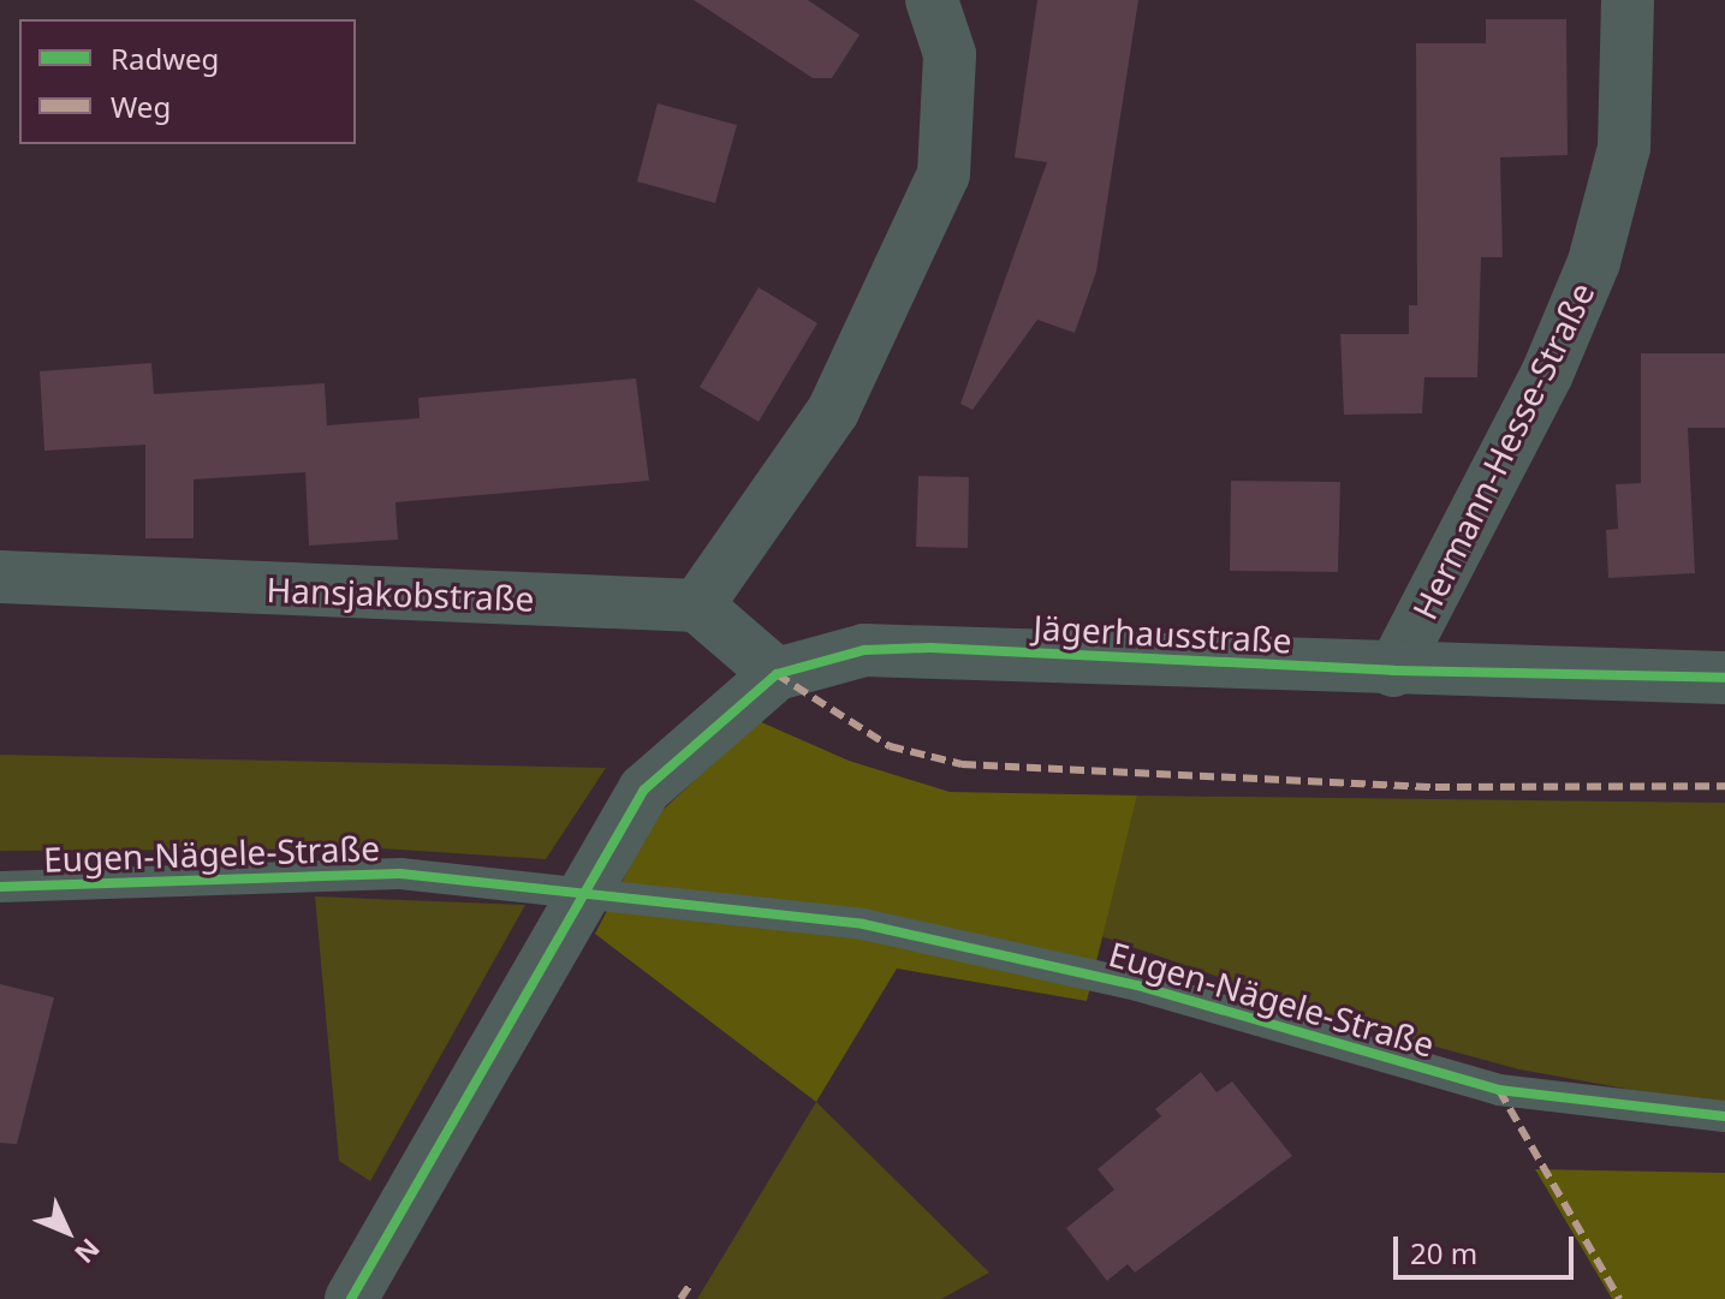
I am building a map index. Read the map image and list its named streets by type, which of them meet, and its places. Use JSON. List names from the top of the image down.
{
  "streets": {
    "street": ["Hermann-Hesse-Straße", "Hansjakobstraße", "Jägerhausstraße"],
    "lane": ["Eugen-Nägele-Straße"]
  },
  "crossings": [
    ["Hermann-Hesse-Straße", "Jägerhausstraße"]
  ],
  "legend": ["Radweg", "Weg"],
  "scale_bar": "20 m",
  "north": "bottom right"
}
